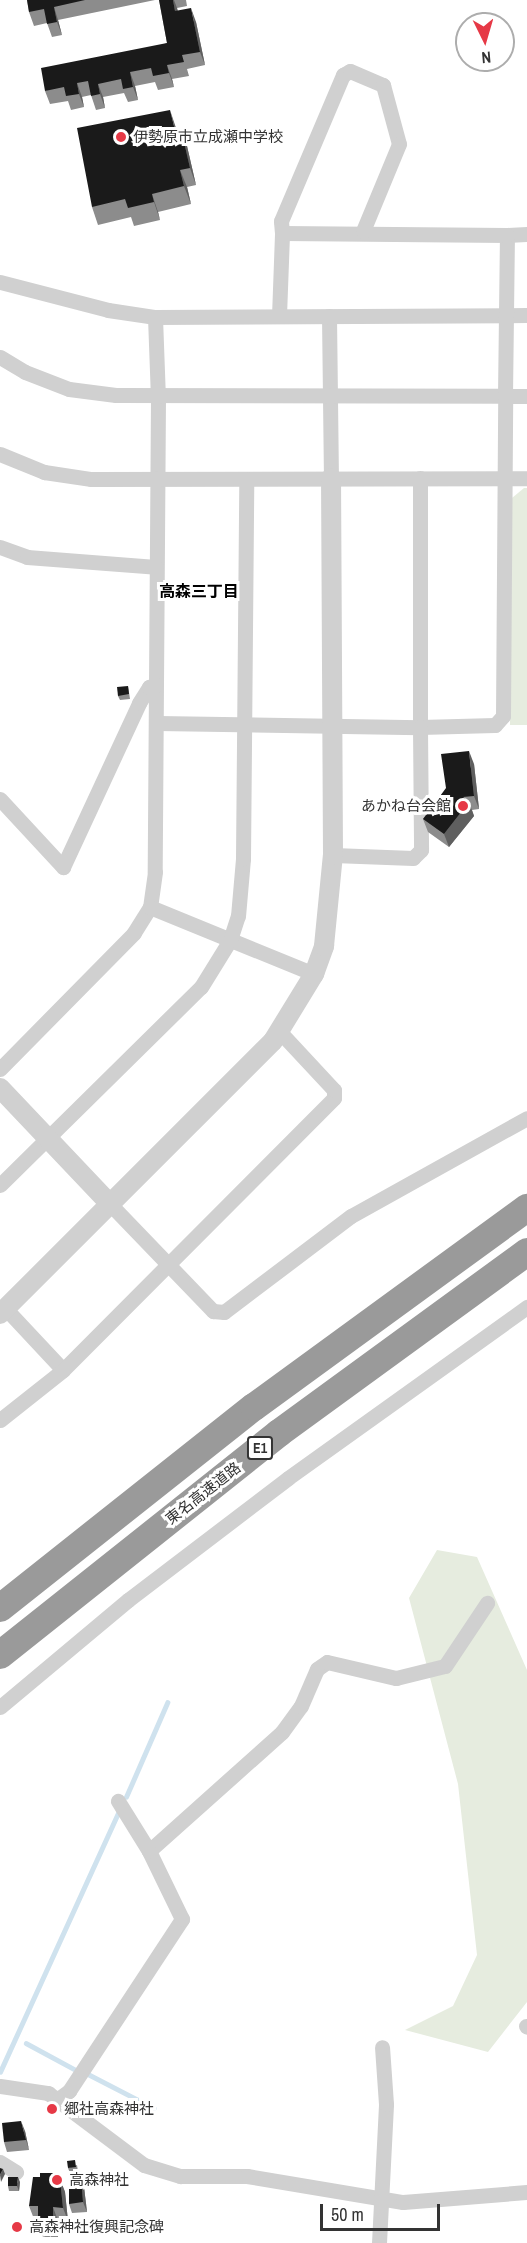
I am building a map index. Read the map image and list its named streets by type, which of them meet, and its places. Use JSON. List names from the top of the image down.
{
  "streets": {
    "highway": ["E1", "東名高速道路"]
  },
  "districts": ["高森三丁目"],
  "places": [
    "伊勢原市立成瀬中学校",
    "あかね台会館",
    "郷社高森神社",
    "高森神社",
    "高森神社復興記念碑"
  ],
  "scale_bar": "50 m",
  "north": "bottom"
}
